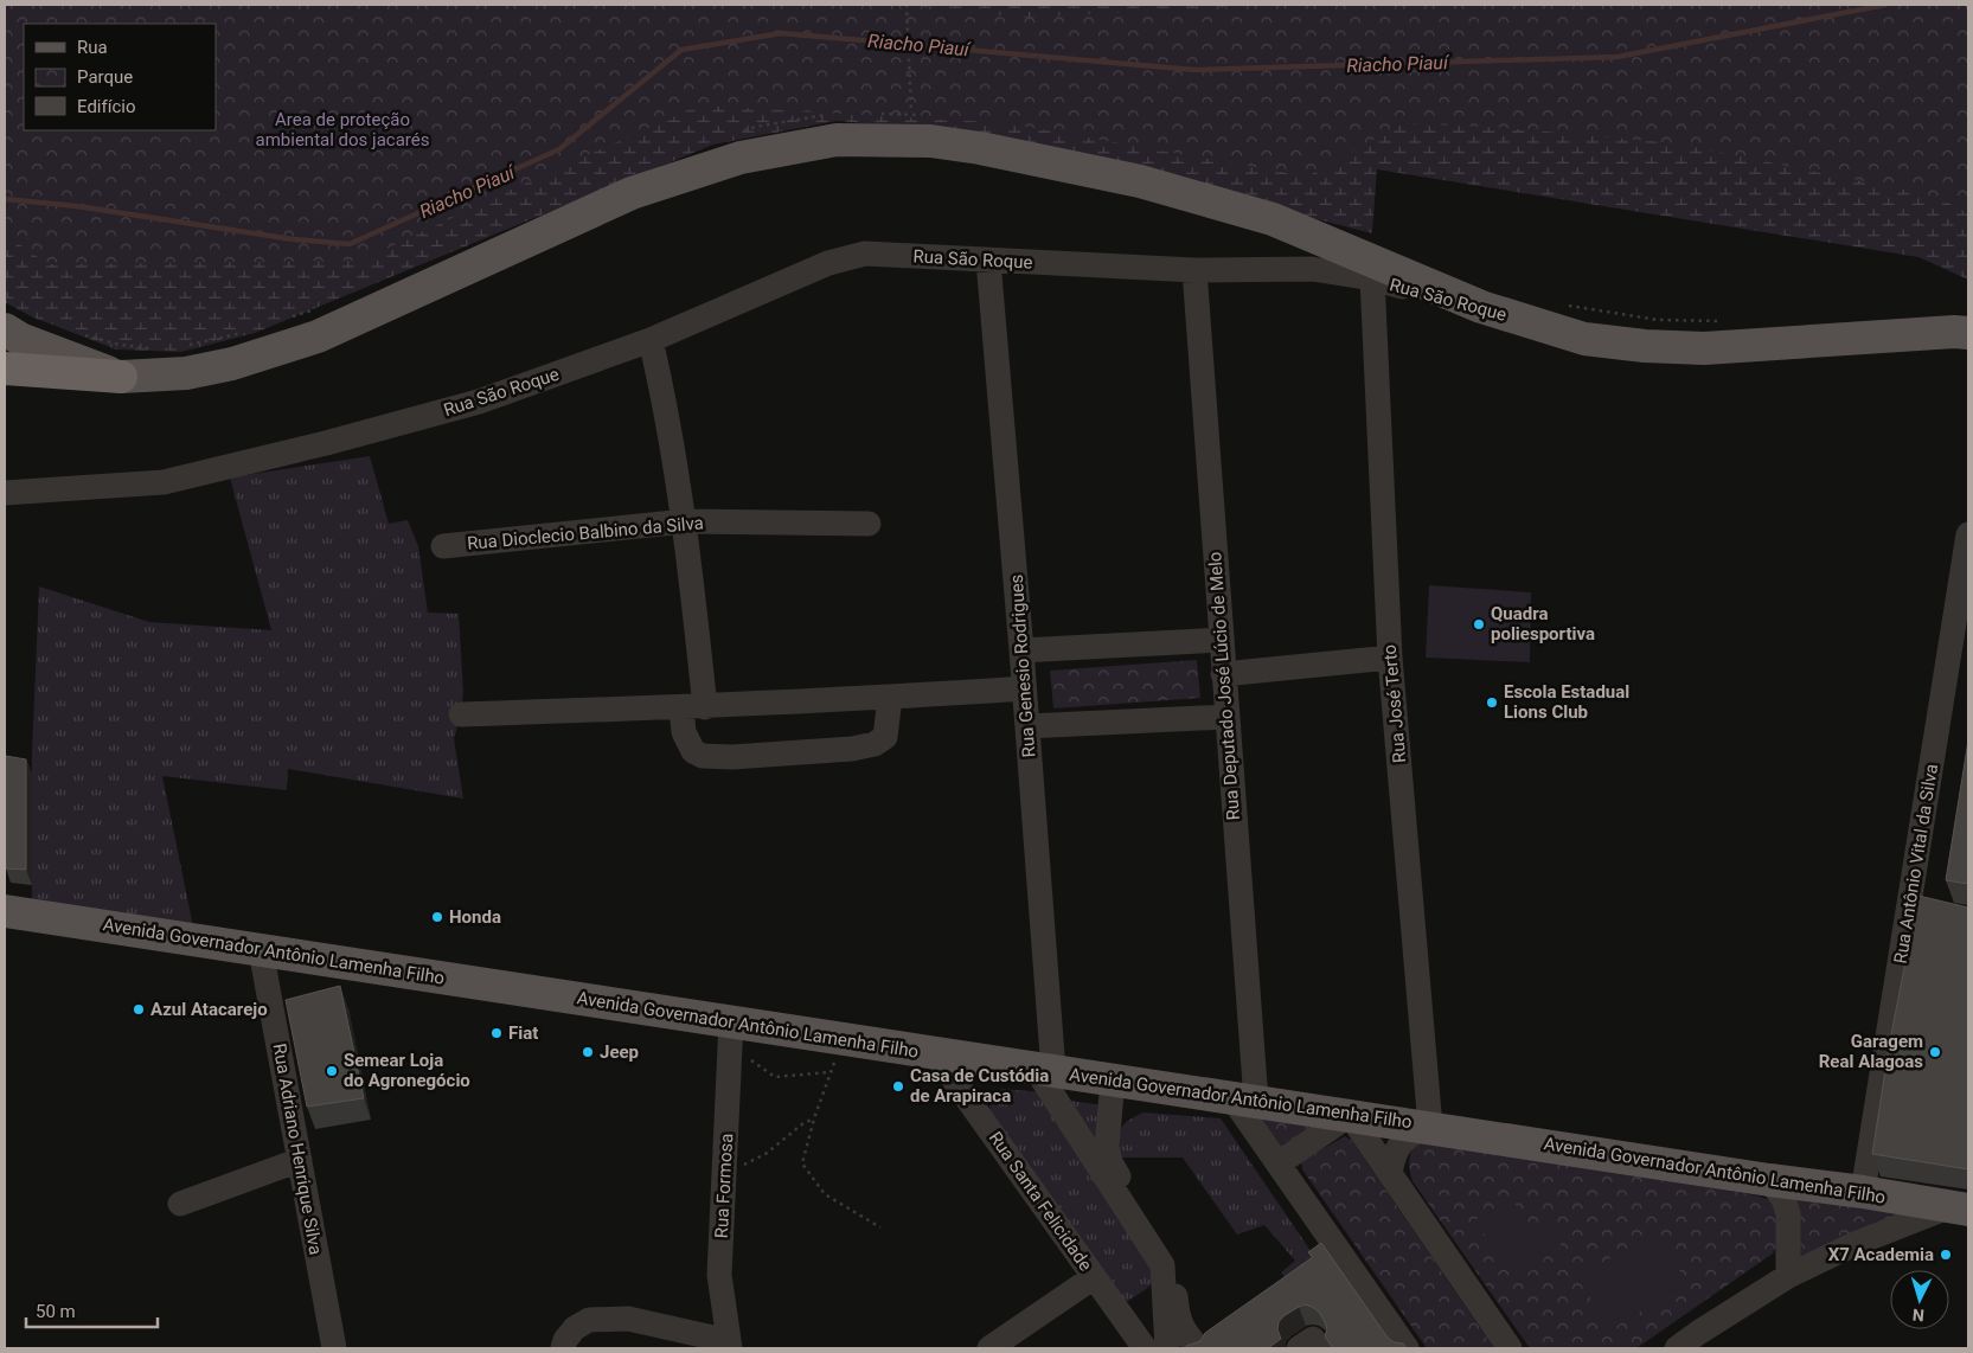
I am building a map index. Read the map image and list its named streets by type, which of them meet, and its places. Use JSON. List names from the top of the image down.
{
  "streets": {
    "main road": ["Rua São Roque", "Avenida Governador Antônio Lamenha Filho"],
    "street": [
      "Rua Dioclecio Balbino da Silva",
      "Rua Genesio Rodrigues",
      "Rua Deputado José Lúcio de Melo",
      "Rua José Terto",
      "Rua Antônio Vital da Silva",
      "Rua Adriano Henrique Silva",
      "Rua Formosa",
      "Rua Santa Felicidade"
    ]
  },
  "crossings": [
    ["Rua São Roque", "Rua Genesio Rodrigues"],
    ["Rua São Roque", "Rua Deputado José Lúcio de Melo"],
    ["Rua São Roque", "Rua José Terto"],
    ["Rua Genesio Rodrigues", "Avenida Governador Antônio Lamenha Filho"],
    ["Rua Deputado José Lúcio de Melo", "Avenida Governador Antônio Lamenha Filho"],
    ["Rua José Terto", "Avenida Governador Antônio Lamenha Filho"],
    ["Rua Antônio Vital da Silva", "Avenida Governador Antônio Lamenha Filho"],
    ["Avenida Governador Antônio Lamenha Filho", "Rua Adriano Henrique Silva"],
    ["Avenida Governador Antônio Lamenha Filho", "Rua Formosa"],
    ["Avenida Governador Antônio Lamenha Filho", "Rua Santa Felicidade"]
  ],
  "water": ["Riacho Piauí"],
  "parks": ["Area de proteção ambiental dos jacarés"],
  "places": [
    "Quadra poliesportiva",
    "Escola Estadual Lions Club",
    "Honda",
    "Azul Atacarejo",
    "Fiat",
    "Jeep",
    "Garagem Real Alagoas",
    "Semear Loja do Agronegócio",
    "Casa de Custódia de Arapiraca",
    "X7 Academia"
  ],
  "legend": ["Rua", "Parque", "Edifício"],
  "scale_bar": "50 m",
  "north": "bottom"
}
